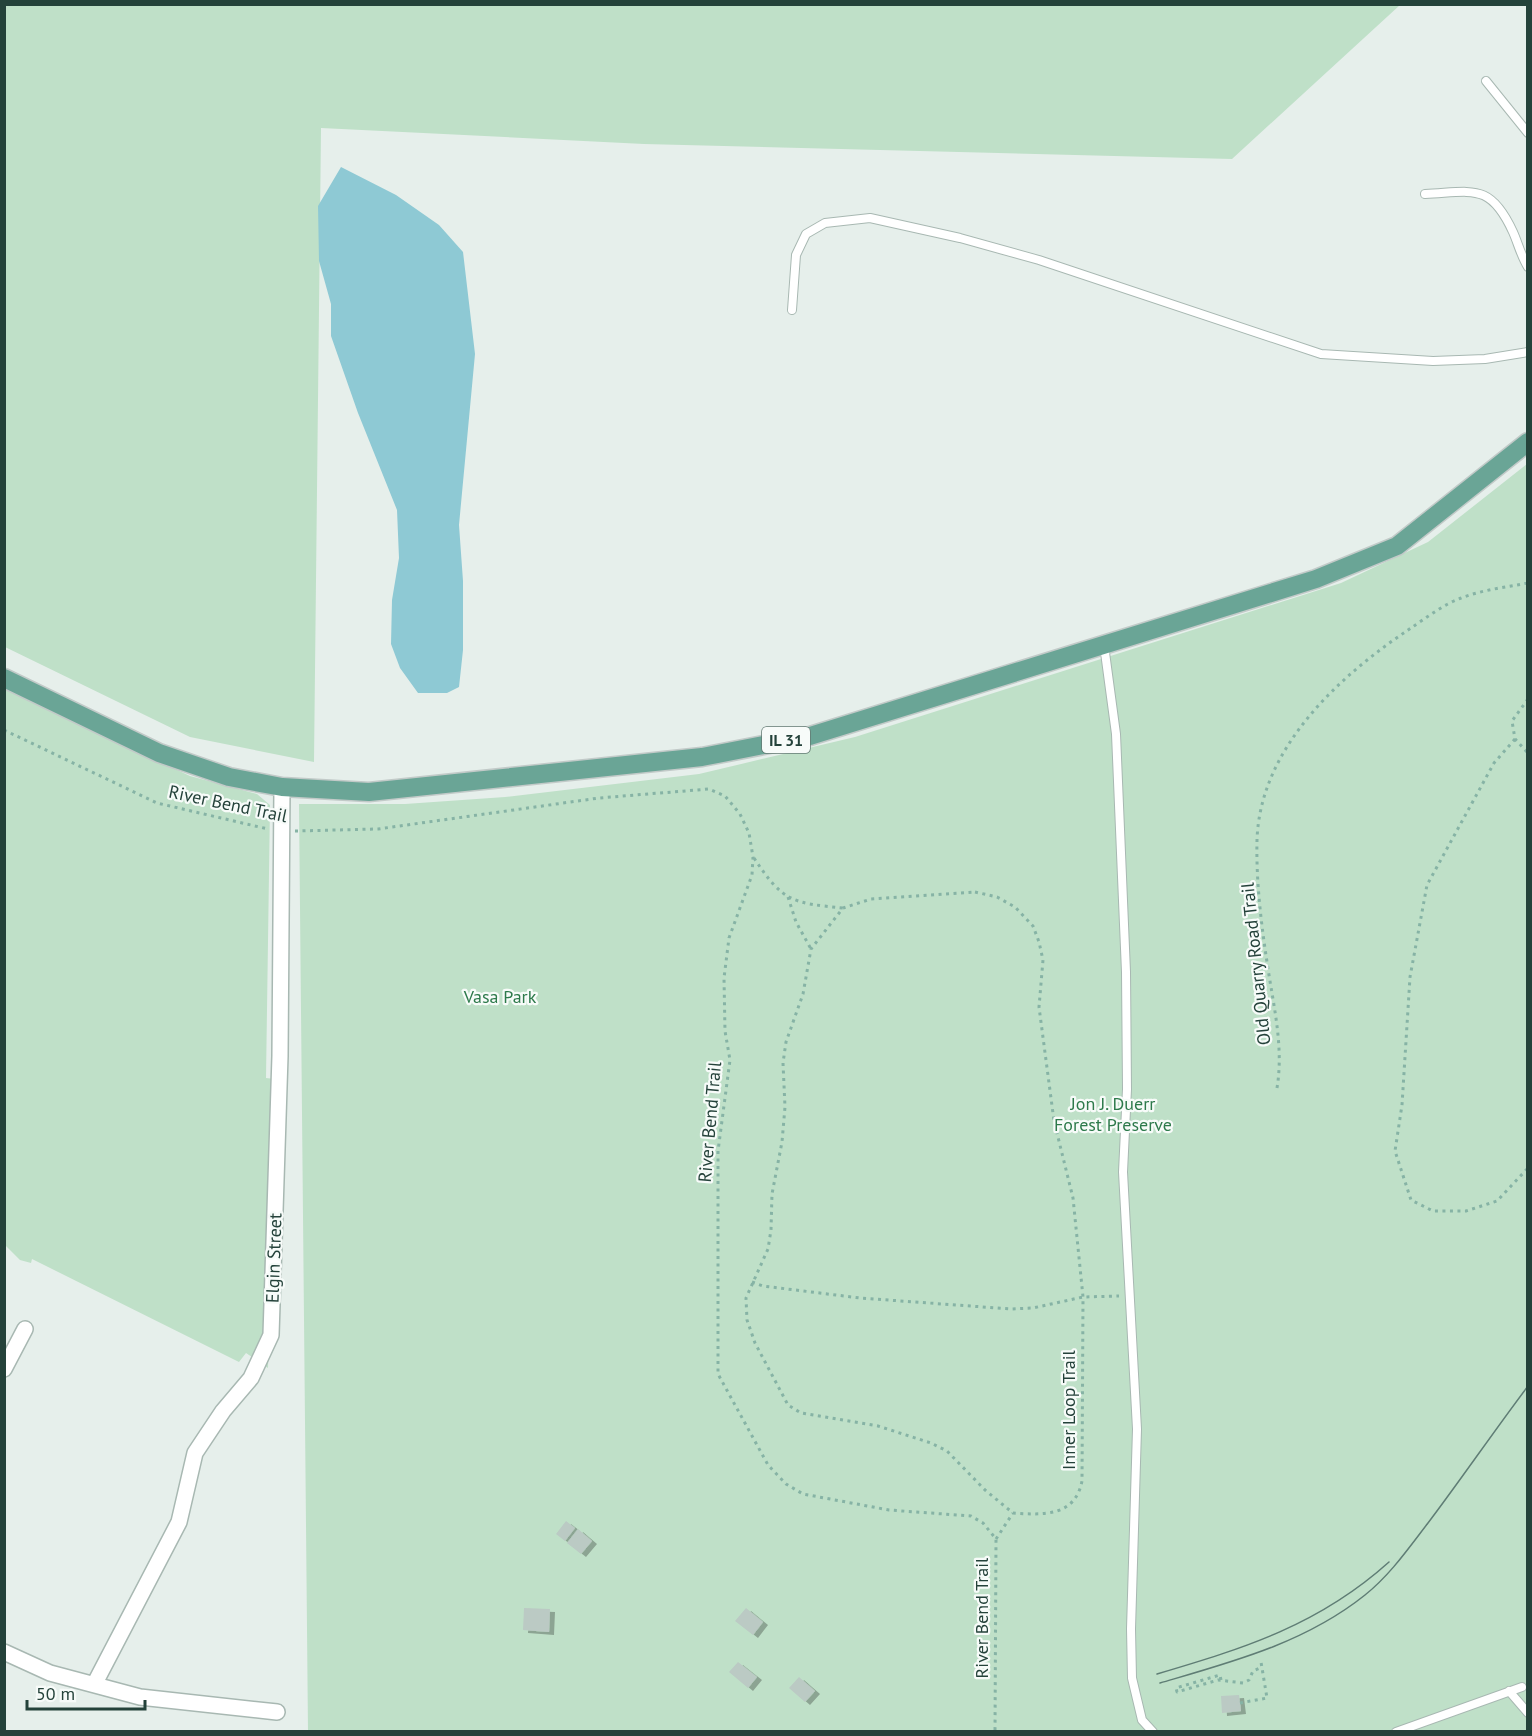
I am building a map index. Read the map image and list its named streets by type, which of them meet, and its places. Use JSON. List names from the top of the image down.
{
  "streets": {
    "main road": ["IL 31"],
    "street": ["Elgin Street"],
    "path": ["River Bend Trail", "Old Quarry Road Trail", "Inner Loop Trail"]
  },
  "crossings": [
    ["IL 31", "Elgin Street"],
    ["River Bend Trail", "Elgin Street"]
  ],
  "parks": ["Vasa Park", "Jon J. Duerr Forest Preserve"],
  "scale_bar": "50 m"
}
